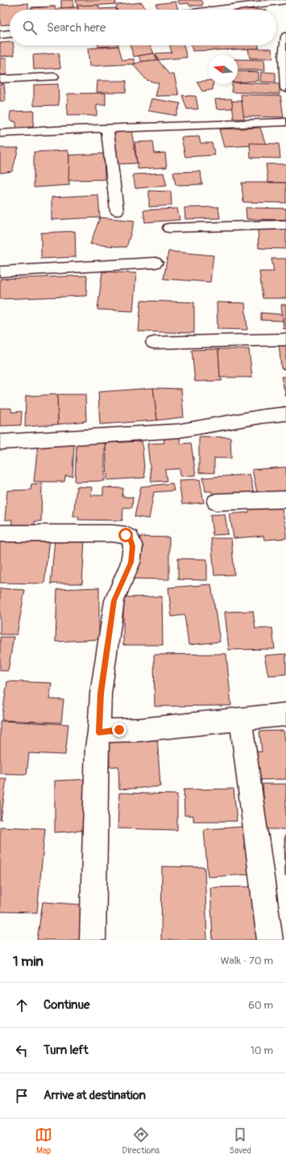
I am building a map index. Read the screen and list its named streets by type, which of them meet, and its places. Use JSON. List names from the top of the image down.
{
  "north": "left",
  "page": {
    "search": "Search here",
    "heading": ["1 min", "Walk · 70 m"],
    "list": [
      ["Continue", "60 m"],
      ["Turn left", "10 m"],
      "Arrive at destination"
    ],
    "nav": ["Map", "Directions", "Saved"]
  }
}
